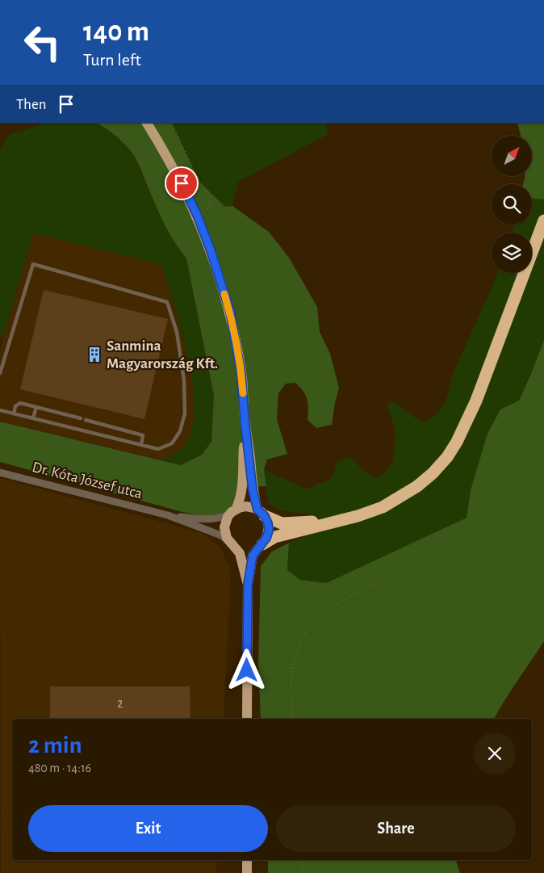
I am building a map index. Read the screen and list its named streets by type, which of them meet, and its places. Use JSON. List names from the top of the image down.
{
  "streets": {
    "street": ["Dr. Kóta József utca"]
  },
  "places": {
    "building": ["Sanmina Magyarország Kft."]
  },
  "house_numbers": ["2"],
  "north": "top right",
  "page": {
    "turn": ["140 m", "Turn left"],
    "then": "Then",
    "heading": ["2 min", "480 m · 14:16"],
    "buttons": ["Exit", "Share"]
  }
}
